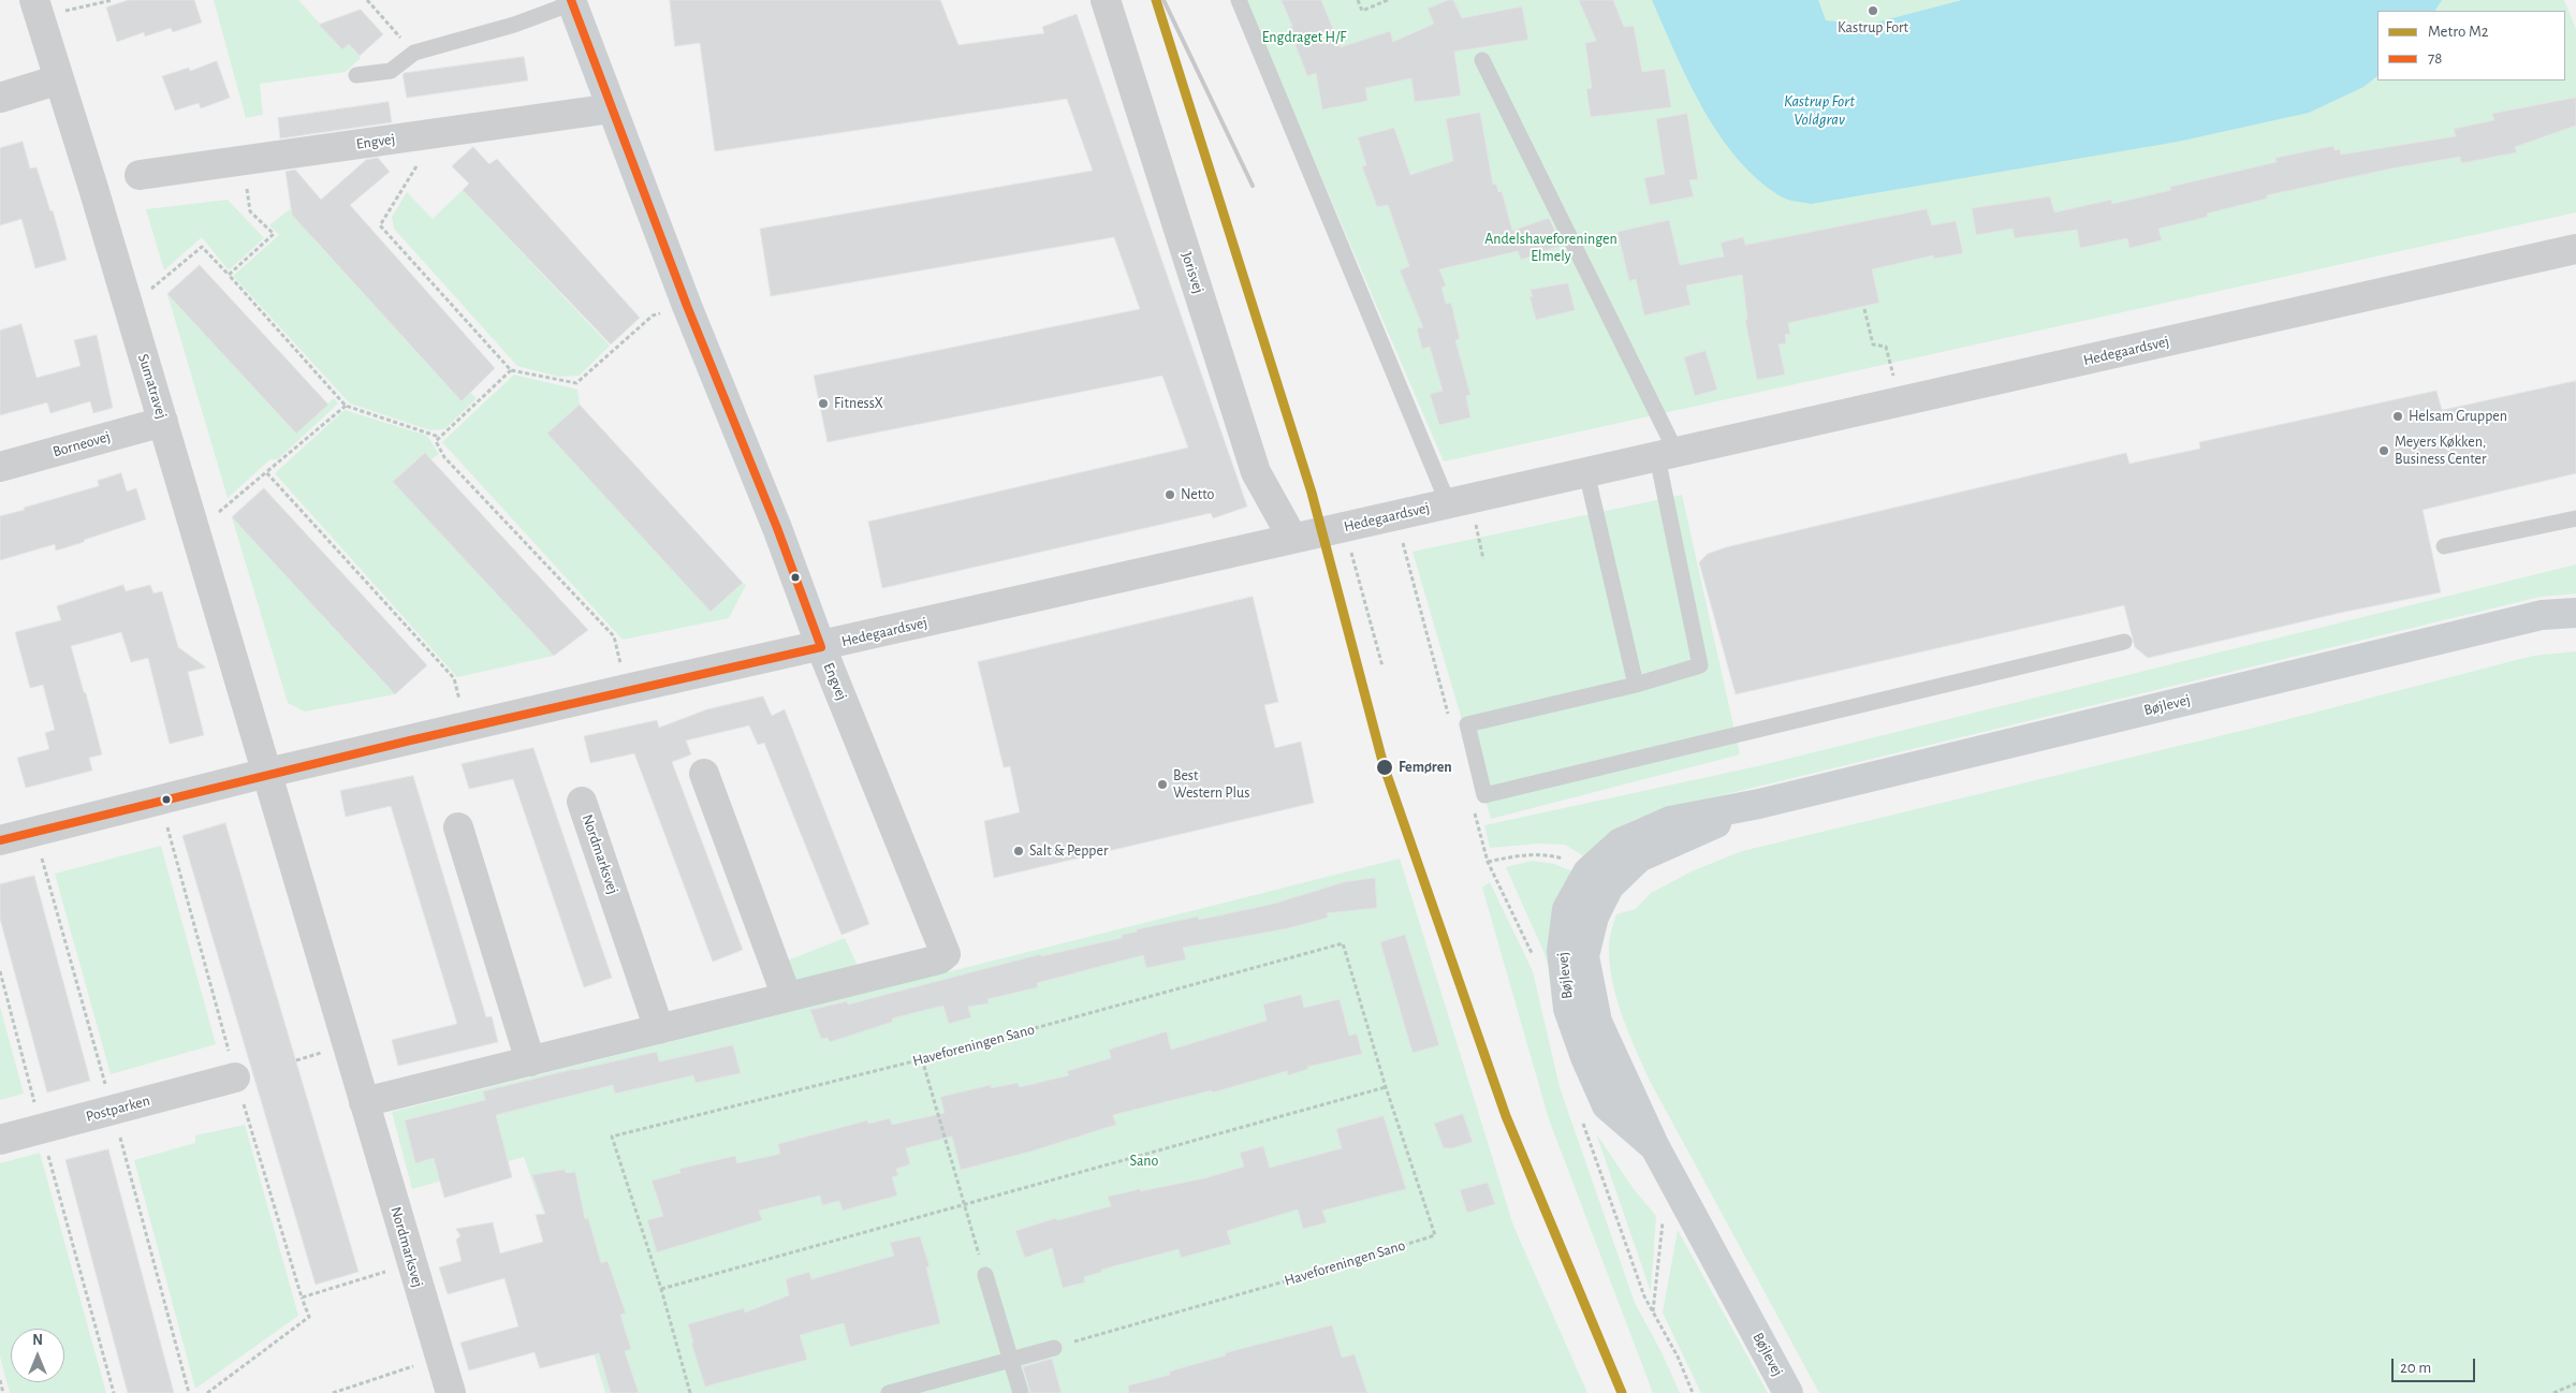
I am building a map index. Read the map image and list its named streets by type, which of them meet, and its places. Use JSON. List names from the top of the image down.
{
  "streets": {
    "street": [
      "Engvej",
      "Jorisvej",
      "Hedegaardsvej",
      "Sumatravej",
      "Borneovej",
      "Bøjlevej",
      "Nordmarksvej",
      "Postparken"
    ],
    "path": ["Haveforeningen Sano"]
  },
  "crossings": [
    ["Engvej", "Hedegaardsvej"],
    ["Jorisvej", "Hedegaardsvej"],
    ["Hedegaardsvej", "Sumatravej"],
    ["Hedegaardsvej", "Nordmarksvej"],
    ["Sumatravej", "Borneovej"],
    ["Sumatravej", "Nordmarksvej"]
  ],
  "water": ["Kastrup Fort Voldgrav"],
  "parks": ["Engdraget H/F", "Andelshaveforeningen Elmely", "Sano"],
  "places": [
    "Kastrup Fort",
    "FitnessX",
    "Helsam Gruppen",
    "Meyers Køkken, Business Center",
    "Netto",
    "Femøren",
    "Best Western Plus",
    "Salt & Pepper"
  ],
  "lines": ["metro line M2", "transit line 78"],
  "legend": ["Metro M2", "78"],
  "scale_bar": "20 m",
  "north": "top"
}
